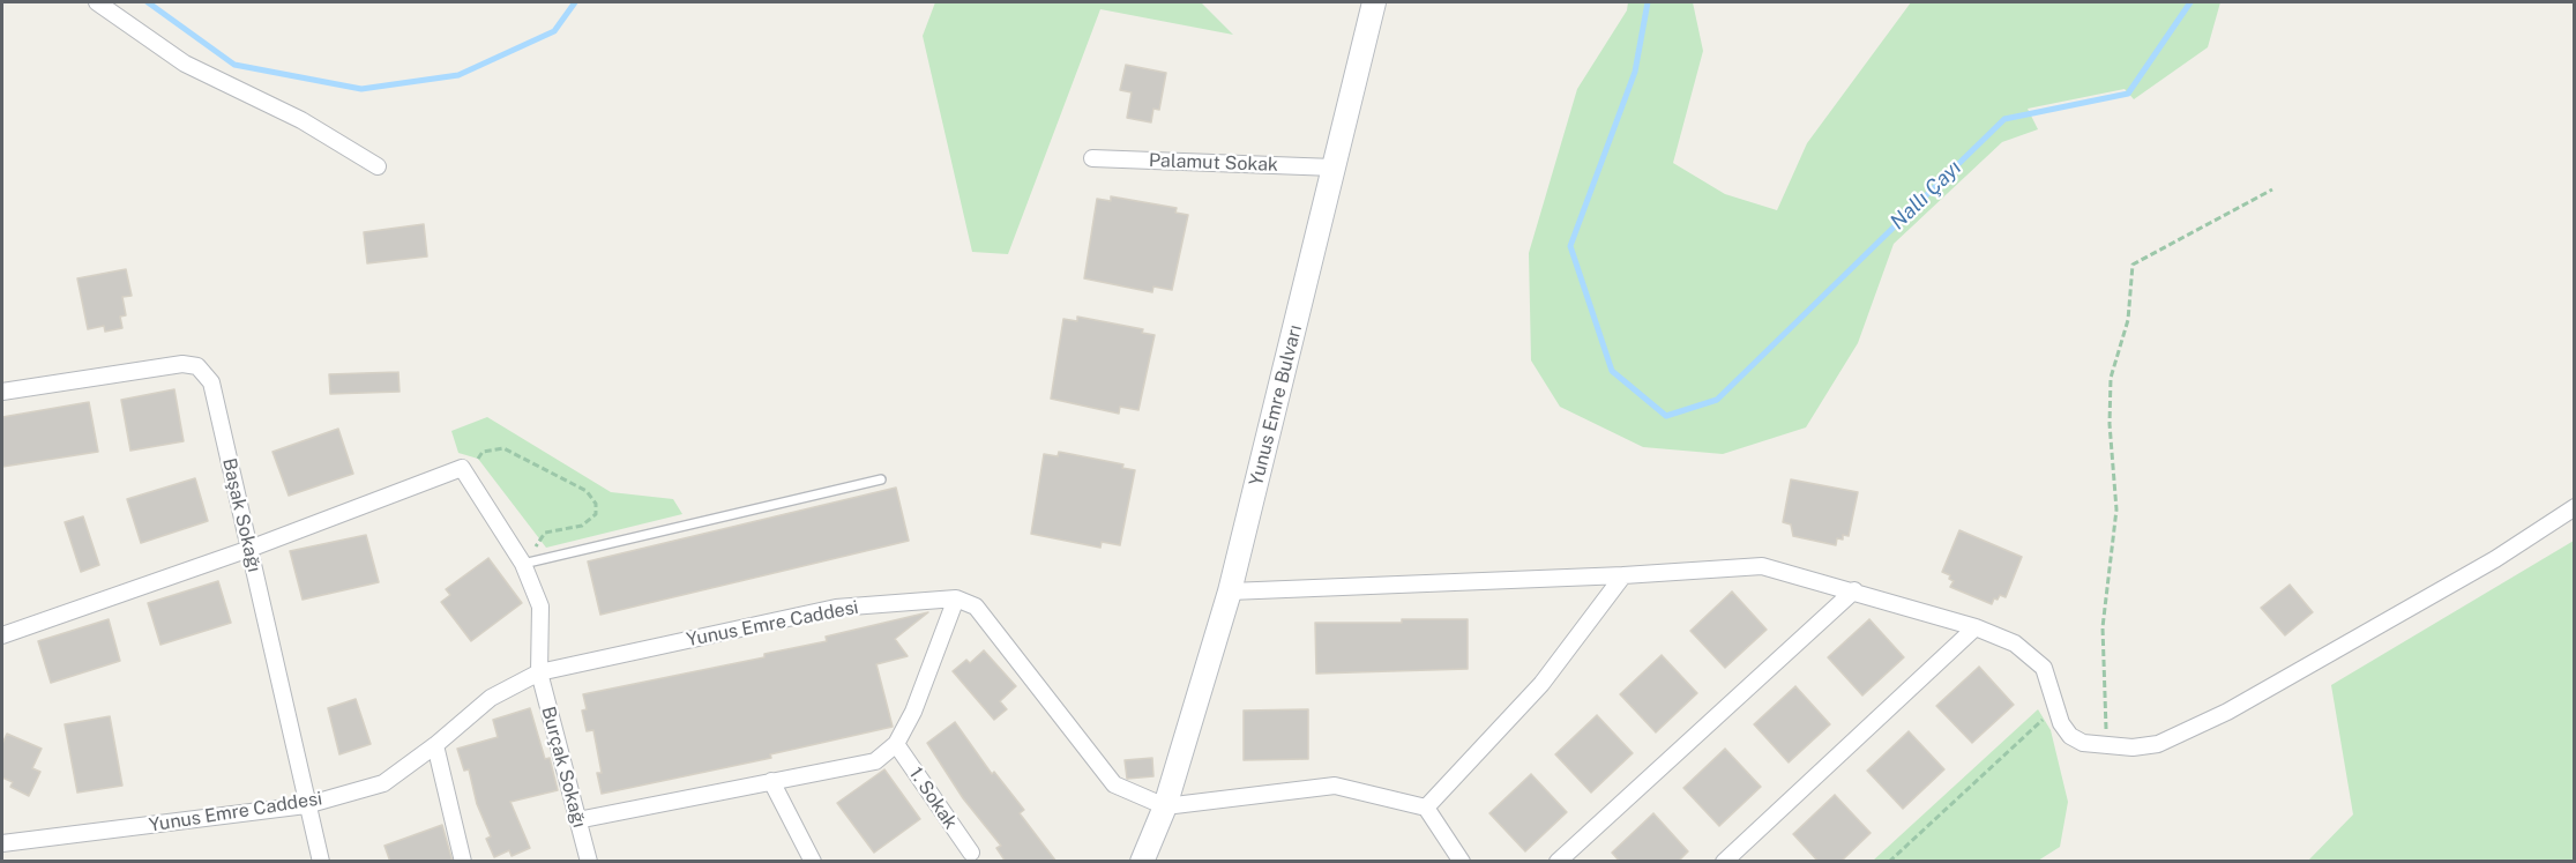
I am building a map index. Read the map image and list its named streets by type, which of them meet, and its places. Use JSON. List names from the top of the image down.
{
  "streets": {
    "street": [
      "Palamut Sokak",
      "Yunus Emre Bulvarı",
      "Başak Sokağı",
      "Yunus Emre Caddesi",
      "Burçak Sokağı",
      "1. Sokak"
    ]
  },
  "crossings": [
    ["Palamut Sokak", "Yunus Emre Bulvarı"],
    ["Başak Sokağı", "Yunus Emre Caddesi"],
    ["Yunus Emre Caddesi", "Burçak Sokağı"]
  ],
  "water": ["Nallı Çayı"]
}
